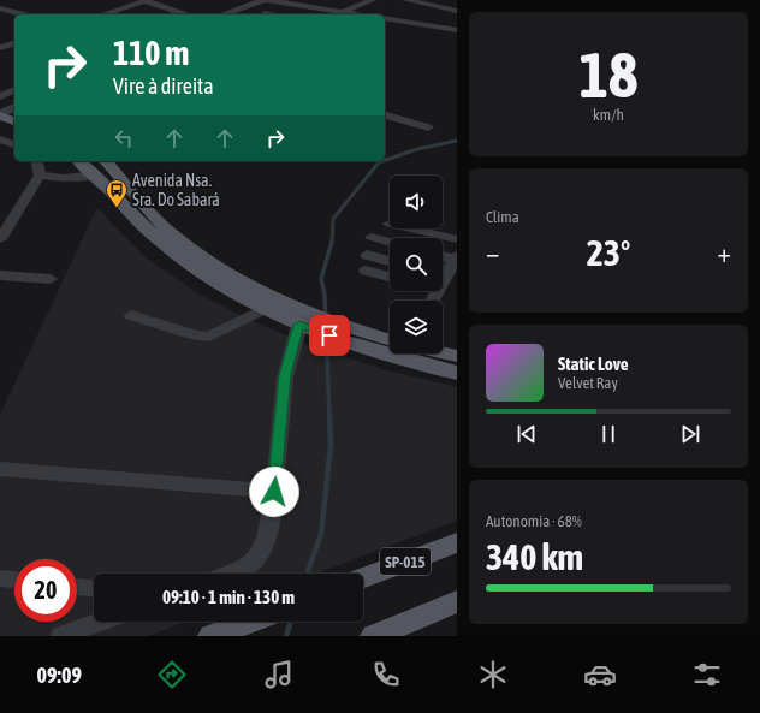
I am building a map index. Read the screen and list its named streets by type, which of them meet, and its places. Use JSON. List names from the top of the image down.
{
  "streets": {
    "main road": ["SP-015"]
  },
  "places": {
    "bus stop": ["Avenida Nsa. Sra. Do Sabará"]
  },
  "page": {
    "tile": [
      ["18", "km/h"],
      "Clima",
      ["Autonomia · 68%", "340 km"]
    ],
    "turn": ["110 m", "Vire à direita"],
    "heat": ["−", "23°", "+"],
    "song": ["Static Love", "Velvet Ray"],
    "limit": "20",
    "trip": "09:10 · 1 min · 130 m",
    "tabs": "09:09"
  }
}
